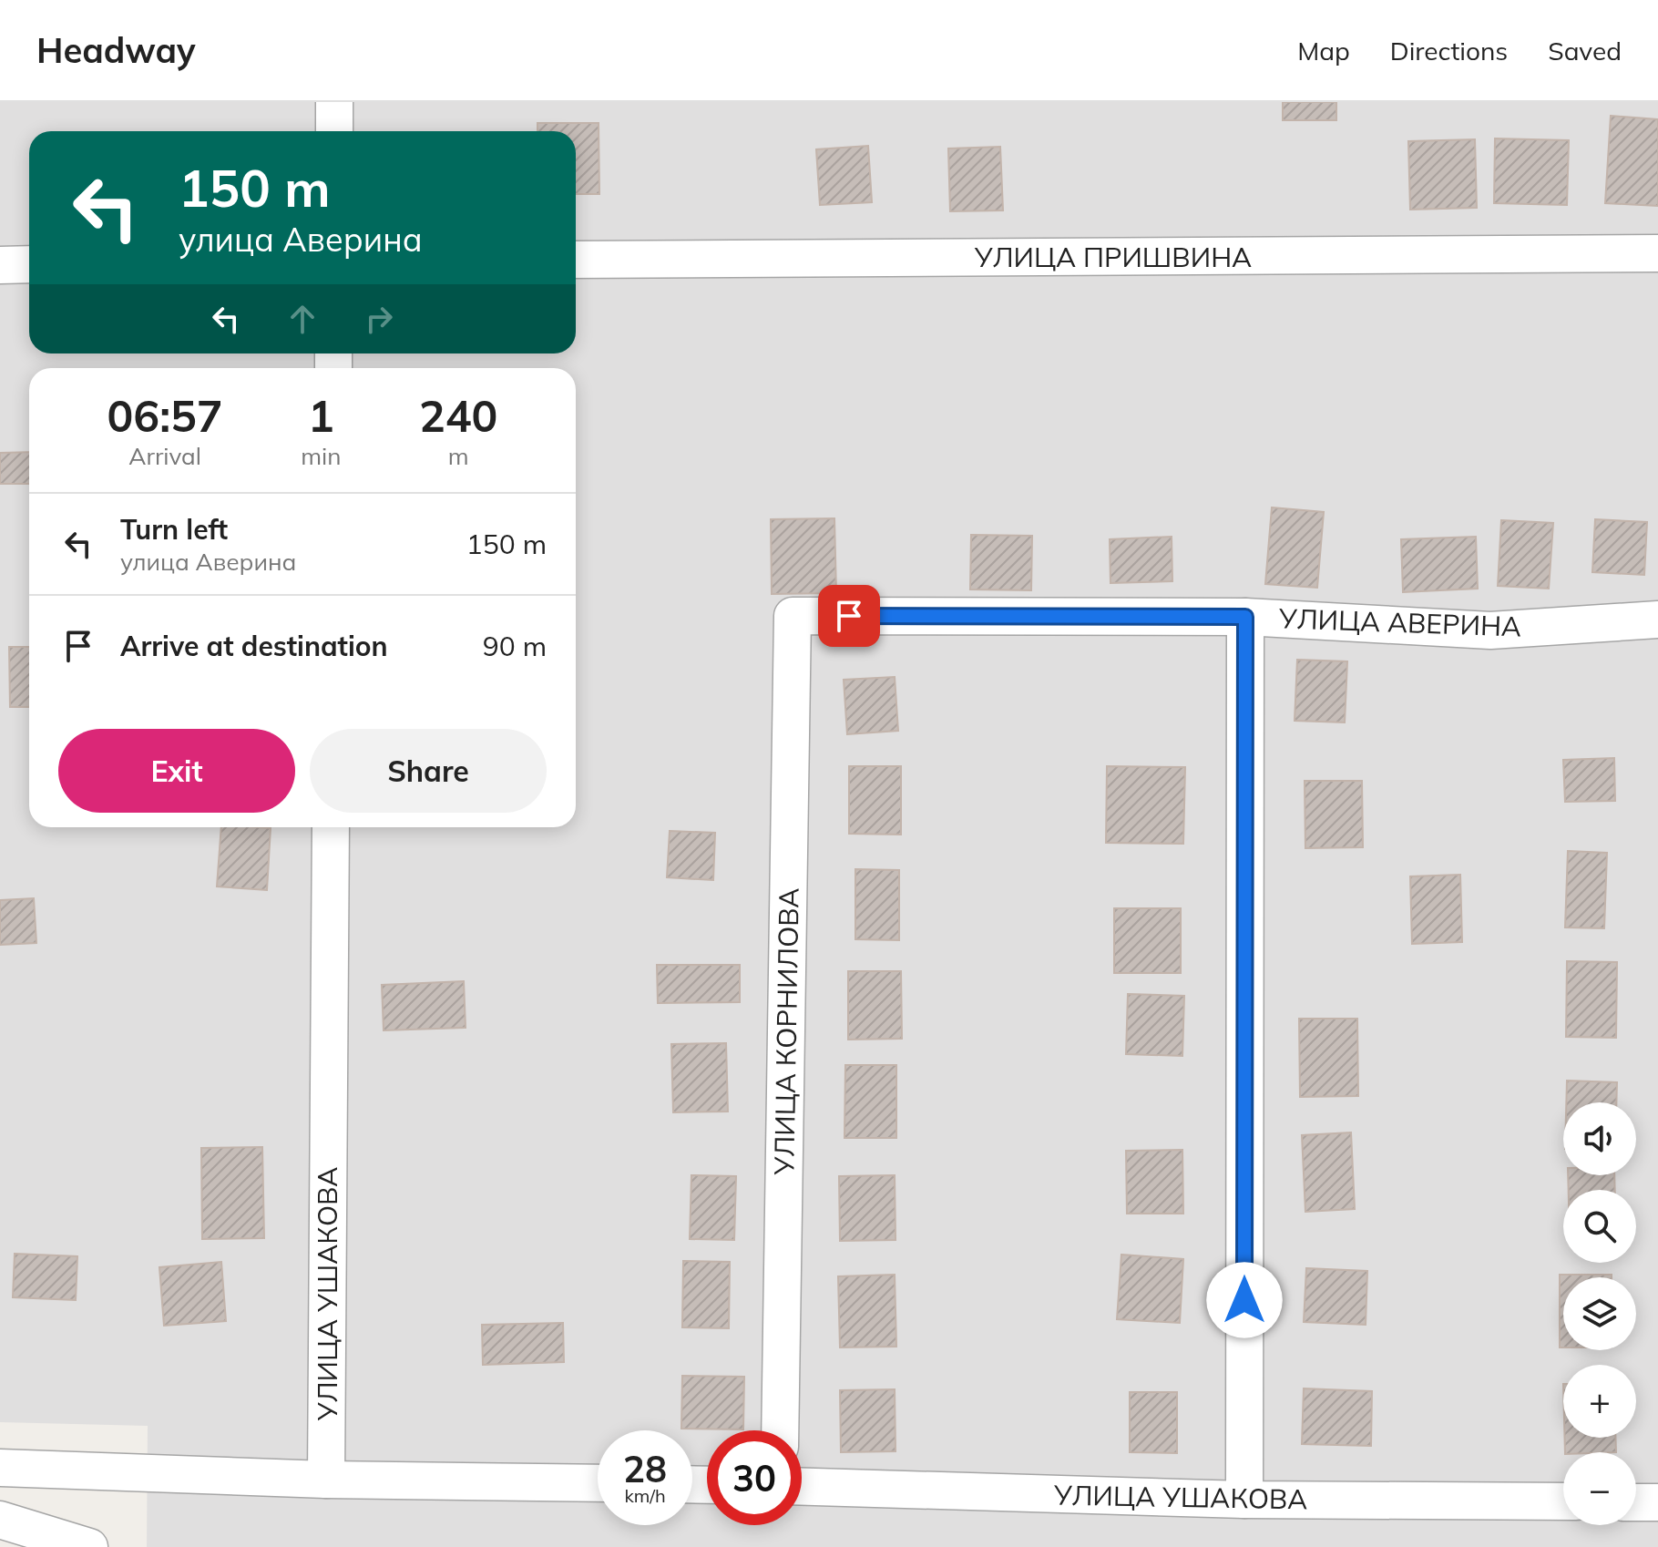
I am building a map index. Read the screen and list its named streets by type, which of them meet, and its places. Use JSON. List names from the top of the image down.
{
  "streets": {
    "street": [
      "УЛИЦА ПРИШВИНА",
      "УЛИЦА АВЕРИНА",
      "УЛИЦА КОРНИЛОВА",
      "УЛИЦА УШАКОВА"
    ]
  },
  "crossings": [
    ["УЛИЦА АВЕРИНА", "УЛИЦА КОРНИЛОВА"]
  ],
  "page": {
    "header": "Headway",
    "nav": ["Map", "Directions", "Saved"],
    "turn": ["150 m", "улица Аверина"],
    "eta": [
      "06:57",
      "Arrival",
      "1",
      "min",
      "240",
      "m"
    ],
    "list": [
      {
        "name": "Turn left",
        "note": "улица Аверина",
        "value": "150 m"
      },
      {
        "name": "Arrive at destination",
        "value": "90 m"
      }
    ],
    "buttons": ["Exit", "Share"],
    "map_buttons": ["+", "−"],
    "speed": "28 km/h",
    "limit": "30"
  }
}
